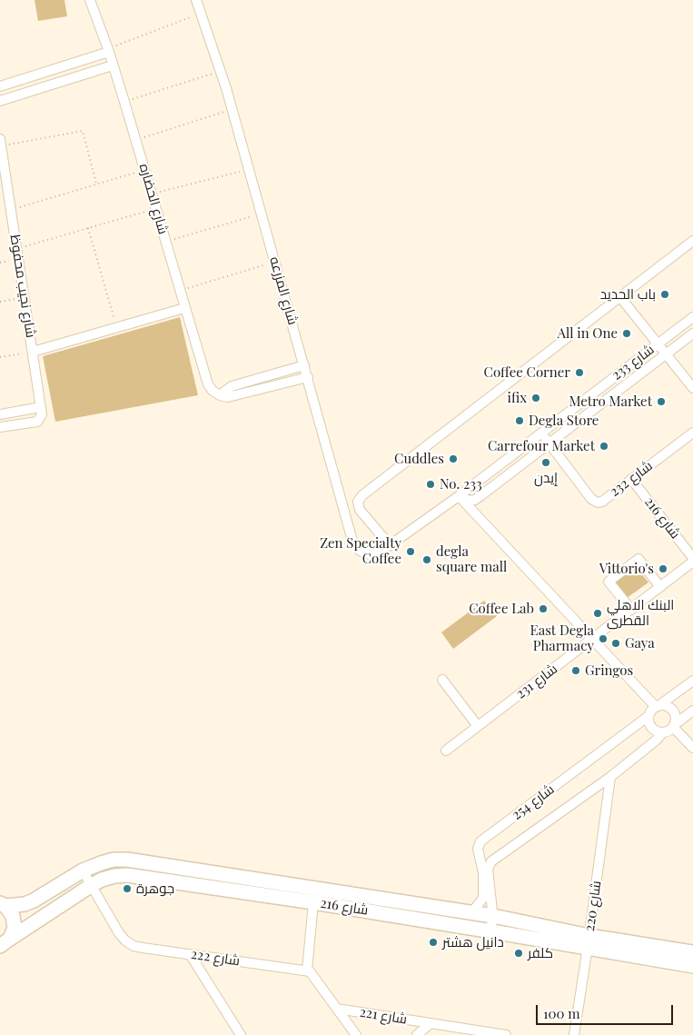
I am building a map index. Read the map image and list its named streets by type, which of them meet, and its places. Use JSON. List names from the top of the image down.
{
  "streets": {
    "main road": ["شارع 216"],
    "street": [
      "شارع الحضاره",
      "شارع نجيب محفوظ",
      "شارع المزرعه",
      "شارع 233",
      "شارع 232",
      "شارع 231",
      "شارع 254",
      "شارع 220",
      "شارع 222",
      "شارع 221"
    ]
  },
  "crossings": [
    ["شارع 233", "شارع 232"],
    ["شارع 232", "شارع 216"],
    ["شارع 216", "شارع 254"],
    ["شارع 216", "شارع 220"],
    ["شارع 216", "شارع 222"],
    ["شارع 254", "شارع 220"]
  ],
  "places": [
    "باب الحديد",
    "All in One",
    "Coffee Corner",
    "ifix",
    "Metro Market",
    "Degla Store",
    "Carrefour Market",
    "Cuddles",
    "إيدن",
    "No. 233",
    "Zen Specialty Coffee",
    "degla square mall",
    "Vittorio's",
    "Coffee Lab",
    "البنك الاهلي القطرى",
    "East Degla Pharmacy",
    "Gaya",
    "Gringos",
    "جوهرة",
    "دانيل هشتر",
    "كلفر"
  ],
  "scale_bar": "100 m"
}
